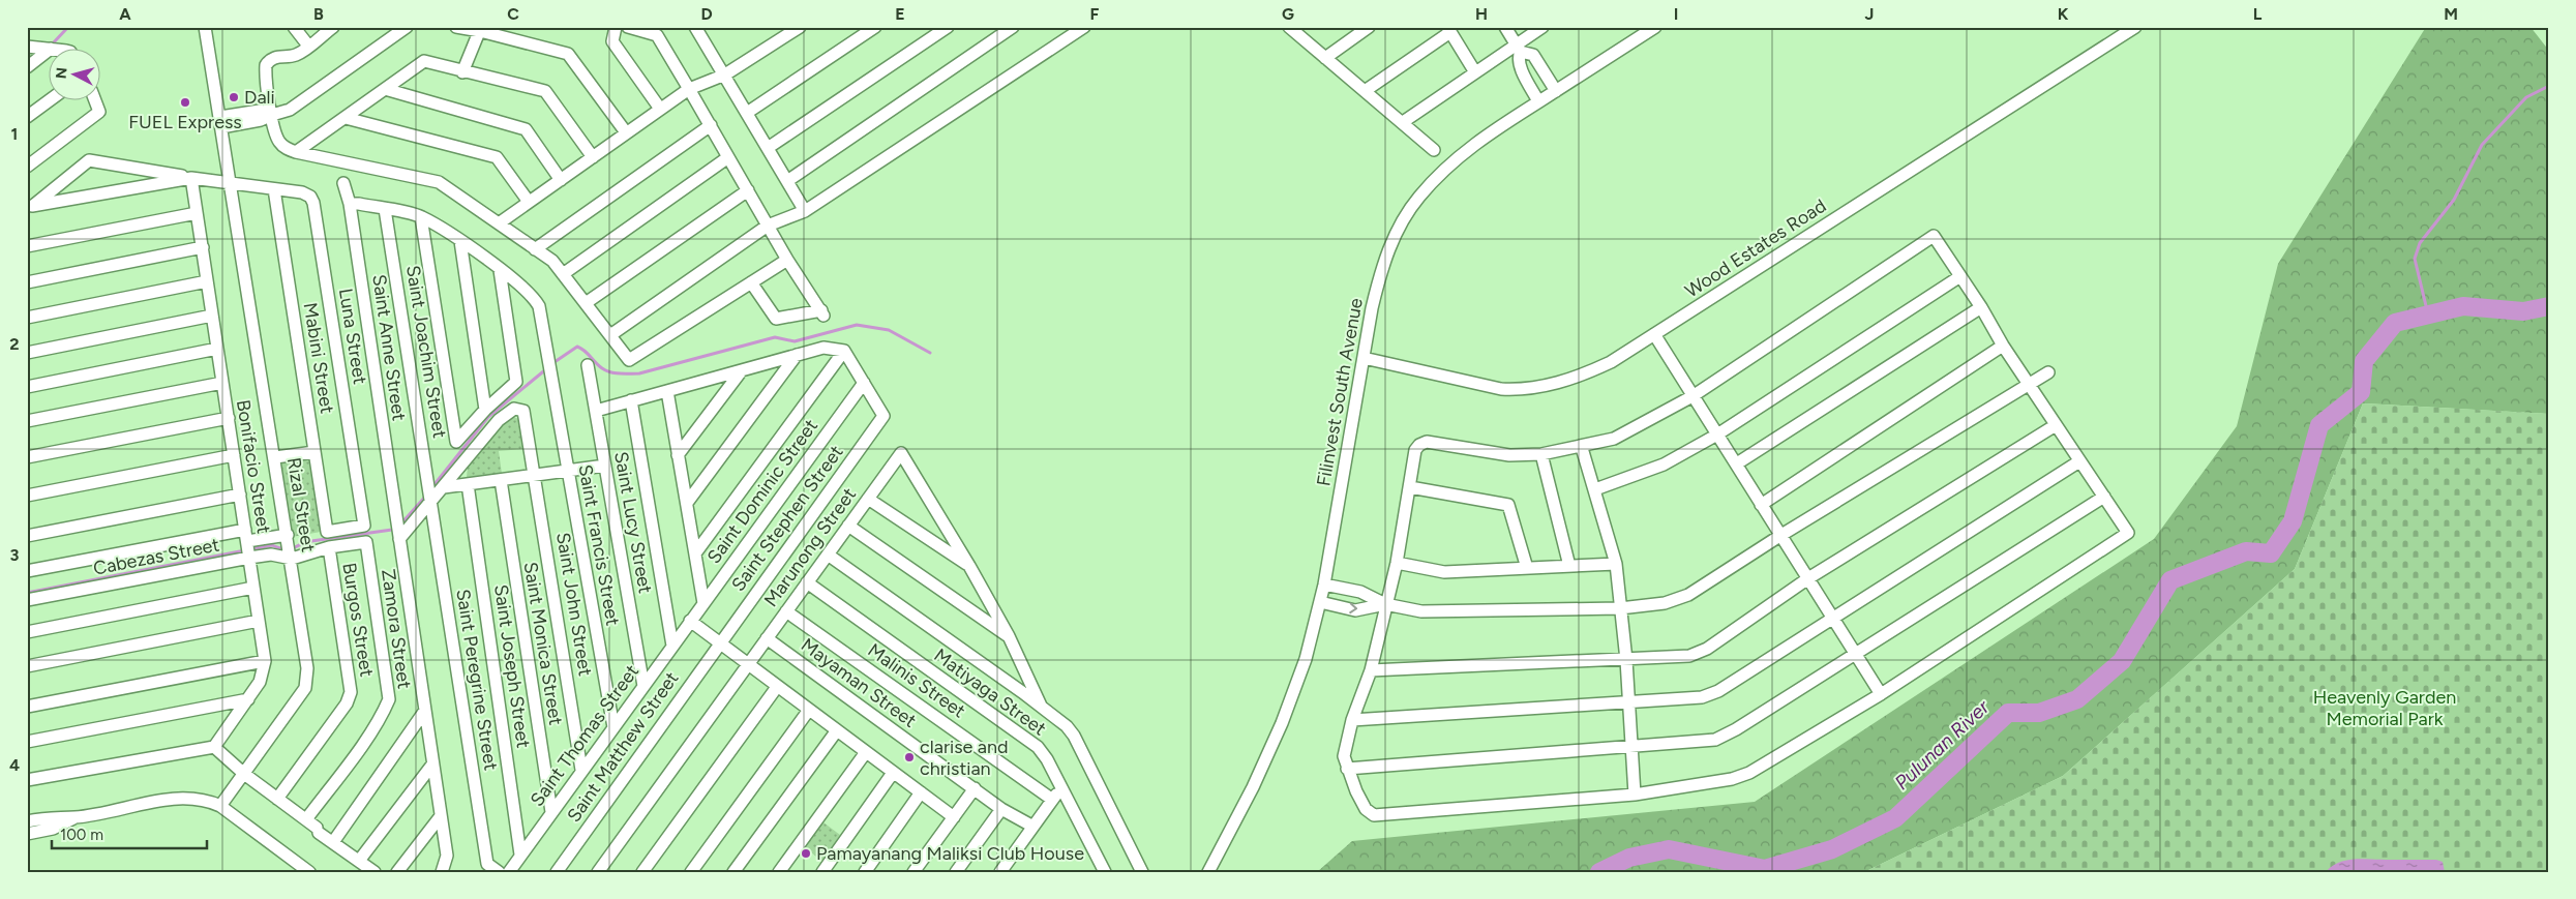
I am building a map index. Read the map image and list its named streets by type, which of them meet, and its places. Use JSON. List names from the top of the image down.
{
  "streets": {
    "street": [
      "Wood Estates Road",
      "Luna Street",
      "Saint Anne Street",
      "Saint Joachim Street",
      "Mabini Street",
      "Filinvest South Avenue",
      "Bonifacio Street",
      "Saint Dominic Street",
      "Rizal Street",
      "Saint Stephen Street",
      "Saint Lucy Street",
      "Saint Francis Street",
      "Marunong Street",
      "Cabezas Street",
      "Saint John Street",
      "Burgos Street",
      "Zamora Street",
      "Saint Monica Street",
      "Saint Joseph Street",
      "Saint Peregrine Street",
      "Malinis Street",
      "Mayaman Street",
      "Matiyaga Street",
      "Saint Thomas Street",
      "Saint Matthew Street"
    ]
  },
  "crossings": [
    ["Wood Estates Road", "Filinvest South Avenue"],
    ["Luna Street", "Mabini Street"],
    ["Luna Street", "Bonifacio Street"],
    ["Luna Street", "Rizal Street"],
    ["Saint Anne Street", "Saint Francis Street"],
    ["Saint Joachim Street", "Saint Francis Street"],
    ["Saint Joachim Street", "Saint Peregrine Street"],
    ["Bonifacio Street", "Cabezas Street"],
    ["Saint Dominic Street", "Saint Stephen Street"],
    ["Saint Dominic Street", "Saint Thomas Street"],
    ["Rizal Street", "Cabezas Street"],
    ["Saint Stephen Street", "Saint Matthew Street"],
    ["Saint Lucy Street", "Saint Thomas Street"],
    ["Saint Francis Street", "Saint Thomas Street"],
    ["Marunong Street", "Malinis Street"],
    ["Marunong Street", "Mayaman Street"],
    ["Marunong Street", "Matiyaga Street"],
    ["Saint John Street", "Saint Thomas Street"],
    ["Burgos Street", "Zamora Street"],
    ["Saint Monica Street", "Saint Thomas Street"],
    ["Saint Joseph Street", "Saint Thomas Street"]
  ],
  "water": ["Pulunan River"],
  "parks": ["Heavenly Garden Memorial Park"],
  "places": [
    "Dali",
    "FUEL Express",
    "clarise and christian",
    "Pamayanang Maliksi Club House"
  ],
  "scale_bar": "100 m",
  "north": "left",
  "grid": {
    "columns": [
      "A",
      "B",
      "C",
      "D",
      "E",
      "F",
      "G",
      "H",
      "I",
      "J",
      "K",
      "L",
      "M"
    ],
    "rows": [
      "1",
      "2",
      "3",
      "4"
    ]
  }
}
